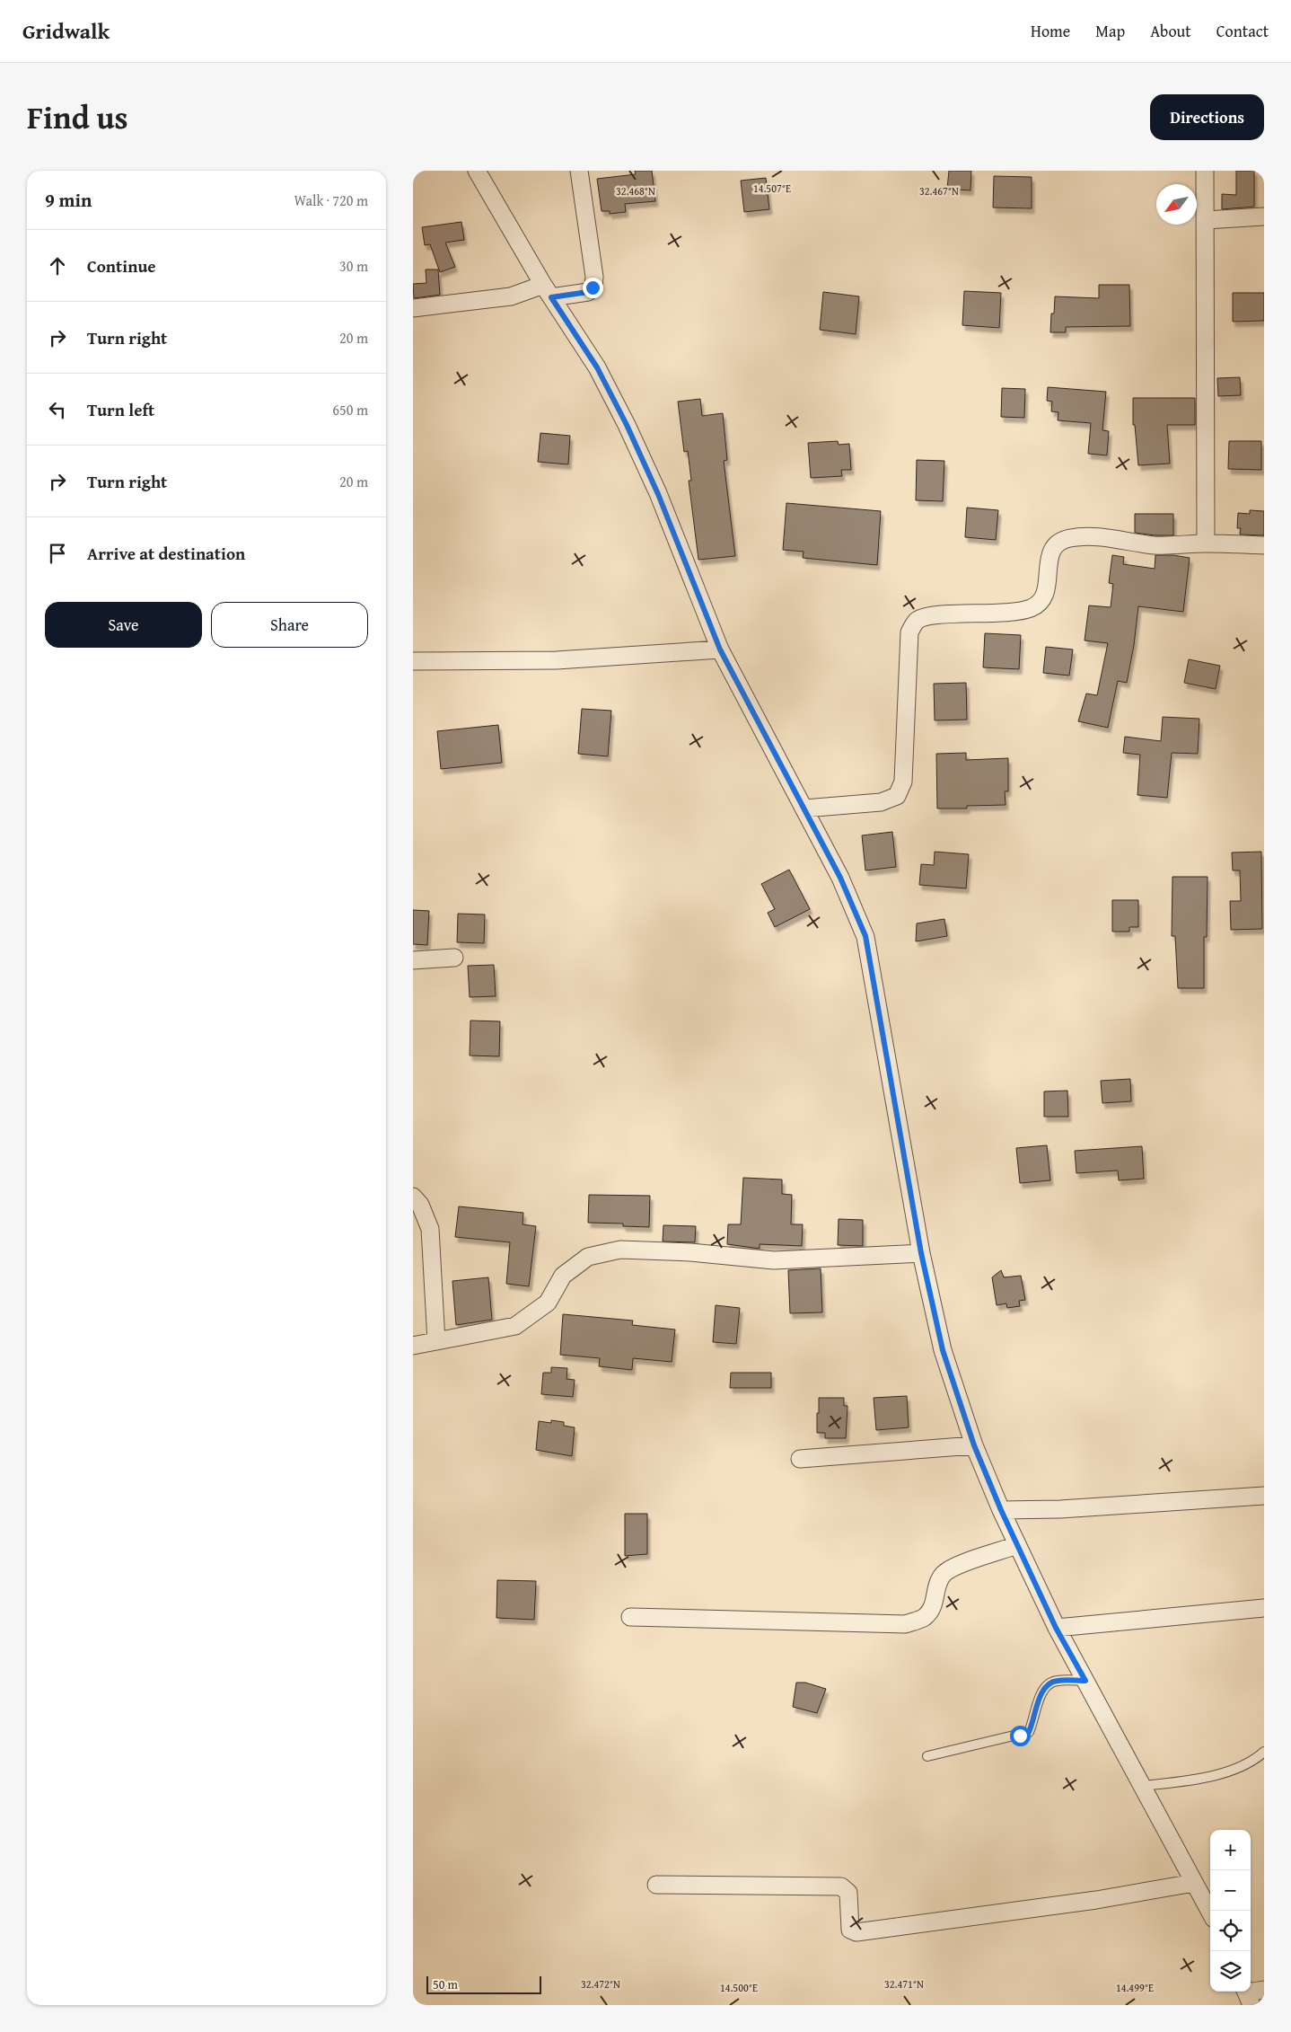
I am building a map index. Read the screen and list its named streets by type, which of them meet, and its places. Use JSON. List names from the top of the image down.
{
  "scale_bar": "50 m",
  "north": "bottom left",
  "page": {
    "header": "Gridwalk",
    "nav": [
      "Home",
      "Map",
      "About",
      "Contact"
    ],
    "title": "Find us",
    "buttons": [
      "Directions",
      ["Save", "Share"]
    ],
    "heading": ["9 min", "Walk · 720 m"],
    "list": [
      ["Continue", "30 m"],
      ["Turn right", "20 m"],
      ["Turn left", "650 m"],
      ["Turn right", "20 m"],
      "Arrive at destination"
    ],
    "map_buttons": ["+", "−"],
    "scale": "50 m"
  },
  "coordinates": [
    "14.507°E",
    "32.468°N",
    "32.467°N",
    "32.472°N",
    "32.471°N",
    "14.500°E",
    "14.499°E"
  ]
}
